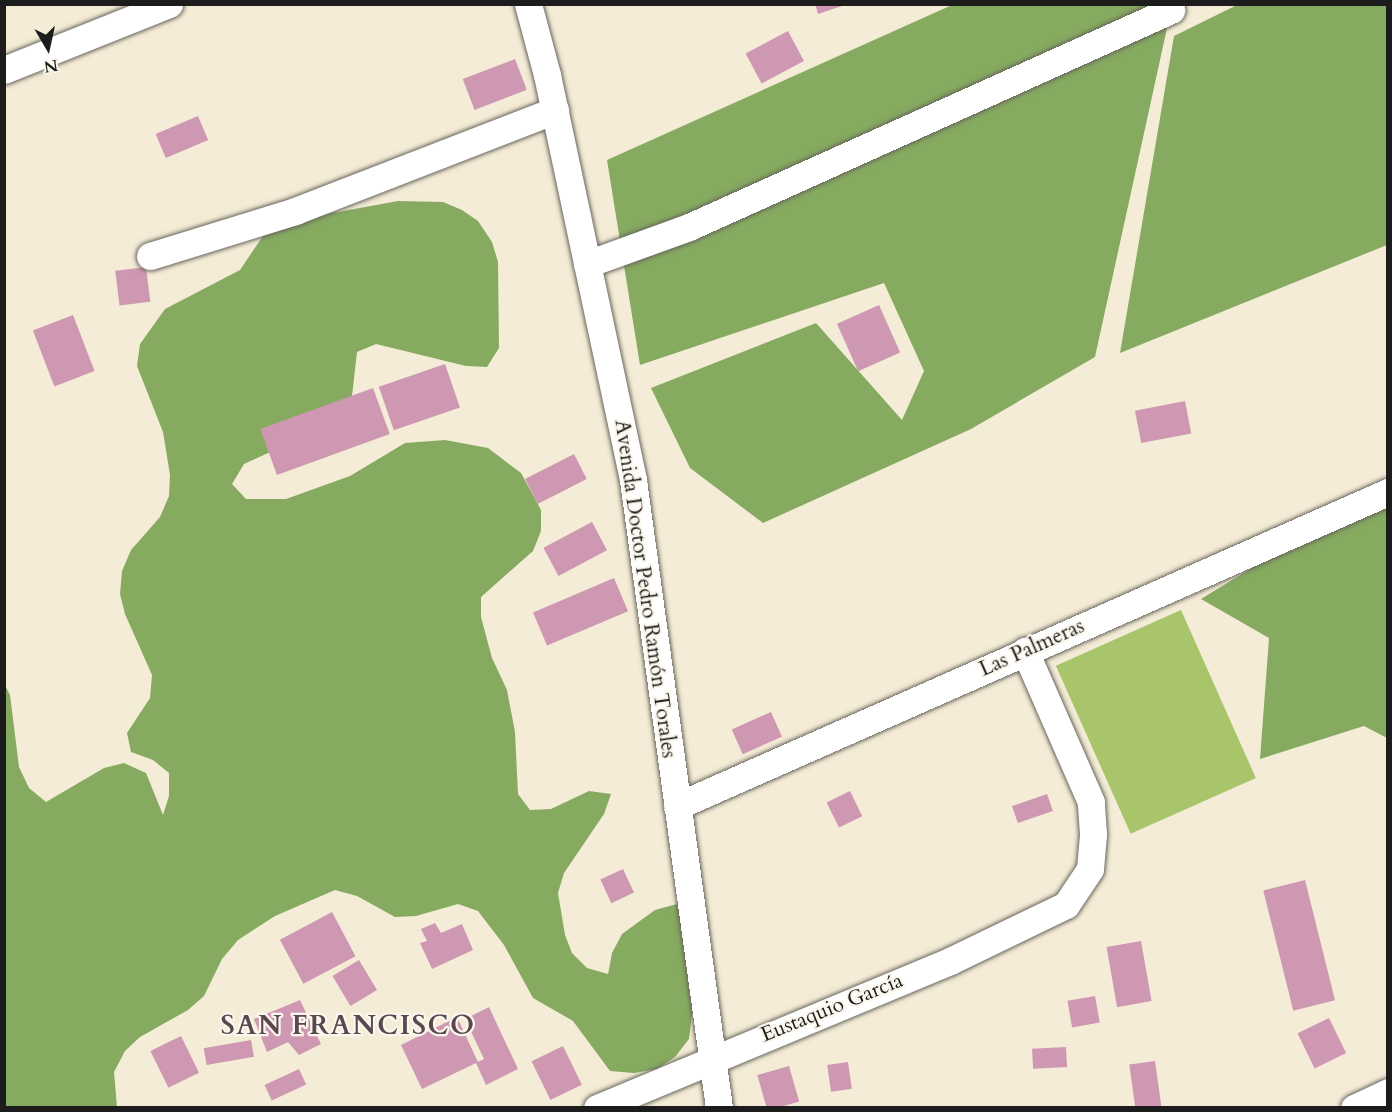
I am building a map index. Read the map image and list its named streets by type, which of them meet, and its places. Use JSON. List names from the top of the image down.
{
  "streets": {
    "street": ["Avenida Doctor Pedro Ramón Torales", "Las Palmeras", "Eustaquio García"]
  },
  "crossings": [
    ["Avenida Doctor Pedro Ramón Torales", "Las Palmeras"],
    ["Avenida Doctor Pedro Ramón Torales", "Eustaquio García"],
    ["Las Palmeras", "Eustaquio García"]
  ],
  "districts": ["SAN FRANCISCO"],
  "north": "bottom"
}
